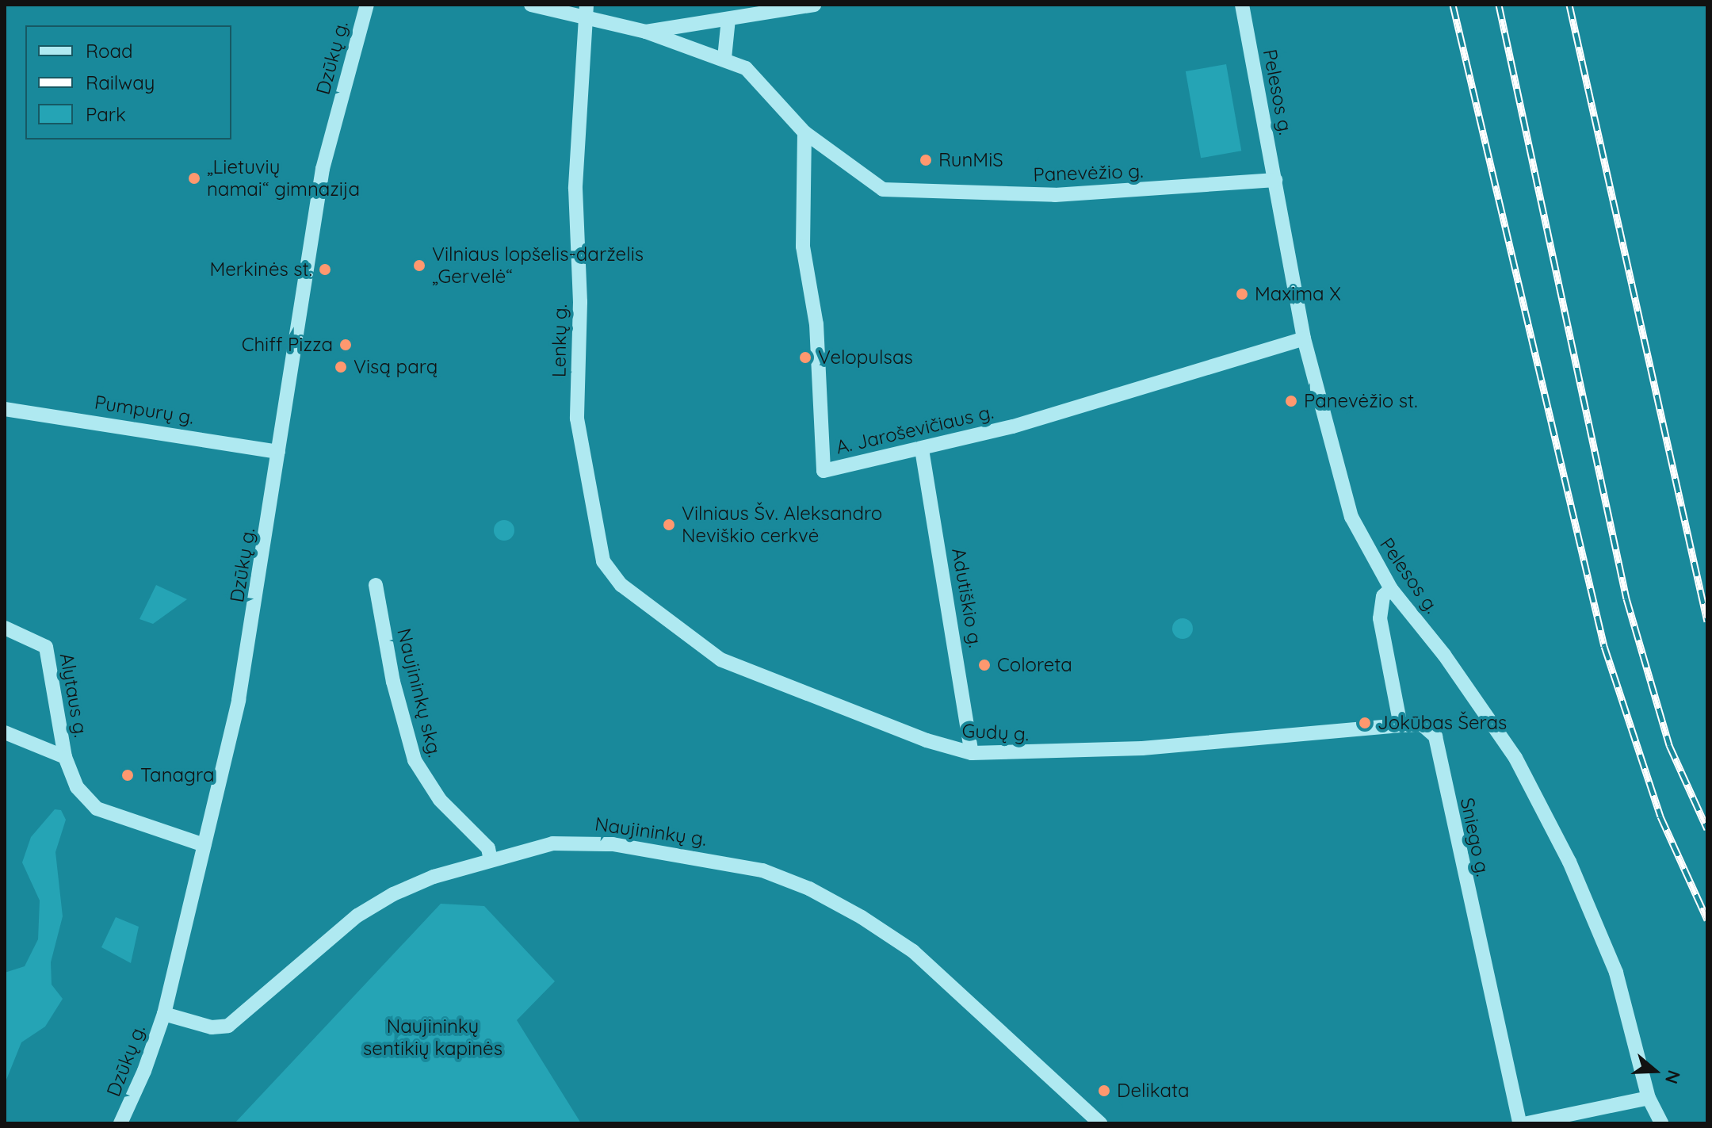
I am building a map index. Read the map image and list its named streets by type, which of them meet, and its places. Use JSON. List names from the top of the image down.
{
  "streets": {
    "street": [
      "Dzūkų g.",
      "Pelesos g.",
      "Panevėžio g.",
      "Lenkų g.",
      "Pumpurų g.",
      "A. Jaroševičiaus g.",
      "Adutiškio g.",
      "Naujininkų skg.",
      "Alytaus g.",
      "Gudų g.",
      "Naujininkų g.",
      "Sniego g."
    ]
  },
  "crossings": [
    ["Dzūkų g.", "Pumpurų g."],
    ["Dzūkų g.", "Naujininkų g."],
    ["Pelesos g.", "Panevėžio g."],
    ["Pelesos g.", "A. Jaroševičiaus g."],
    ["Panevėžio g.", "Lenkų g."],
    ["Panevėžio g.", "A. Jaroševičiaus g."],
    ["Lenkų g.", "Gudų g."],
    ["A. Jaroševičiaus g.", "Adutiškio g."],
    ["Adutiškio g.", "Gudų g."],
    ["Naujininkų skg.", "Naujininkų g."],
    ["Gudų g.", "Sniego g."]
  ],
  "parks": ["Naujininkų sentikių kapinės"],
  "places": [
    "RunMiS",
    "„Lietuvių namai“ gimnazija",
    "Vilniaus lopšelis-darželis „Gervelė“",
    "Merkinės st.",
    "Maxima X",
    "Chiff Pizza",
    "Velopulsas",
    "Visą parą",
    "Panevėžio st.",
    "Vilniaus Šv. Aleksandro Neviškio cerkvė",
    "Coloreta",
    "Jokūbas Šeras",
    "Tanagra",
    "Delikata"
  ],
  "legend": ["Road", "Railway", "Park"],
  "north": "right"
}
